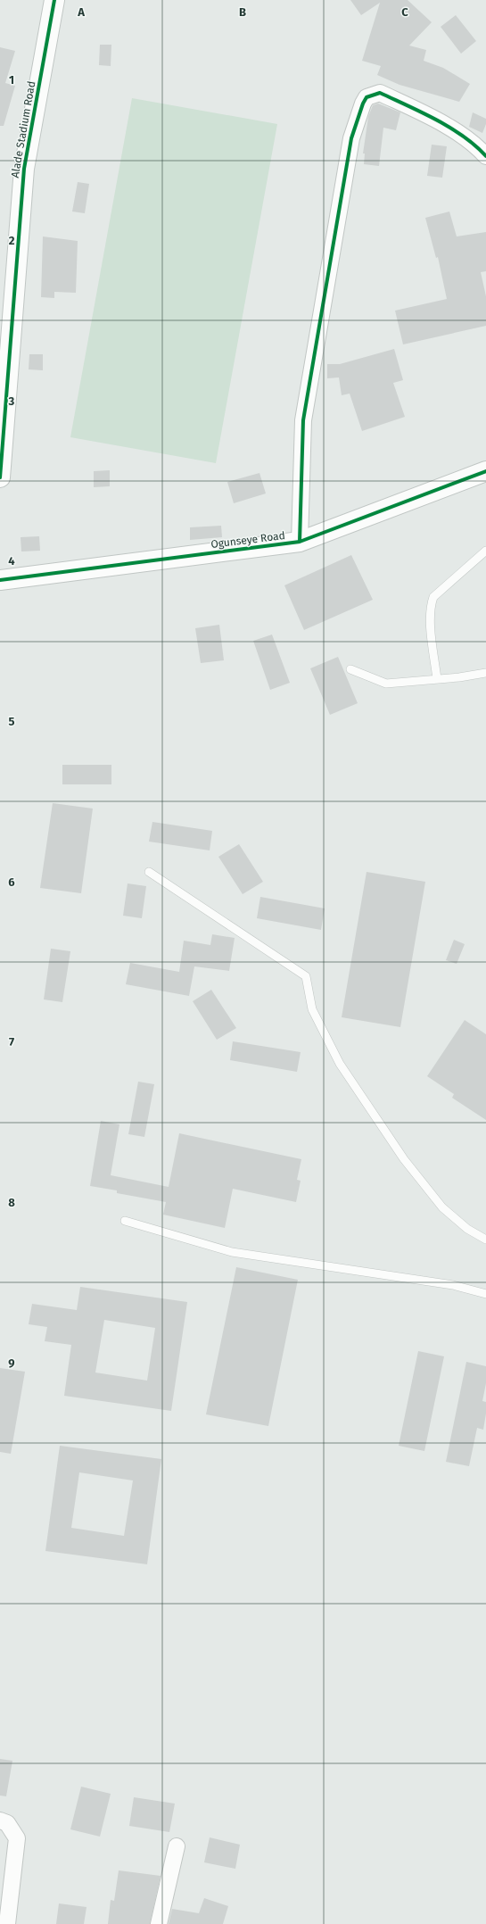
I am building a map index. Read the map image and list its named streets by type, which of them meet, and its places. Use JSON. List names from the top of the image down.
{
  "streets": {
    "street": ["Alade Stadium Road", "Ogunseye Road"]
  },
  "grid": {
    "columns": ["A", "B", "C"],
    "rows": [
      "1",
      "2",
      "3",
      "4",
      "5",
      "6",
      "7",
      "8",
      "9"
    ]
  }
}
